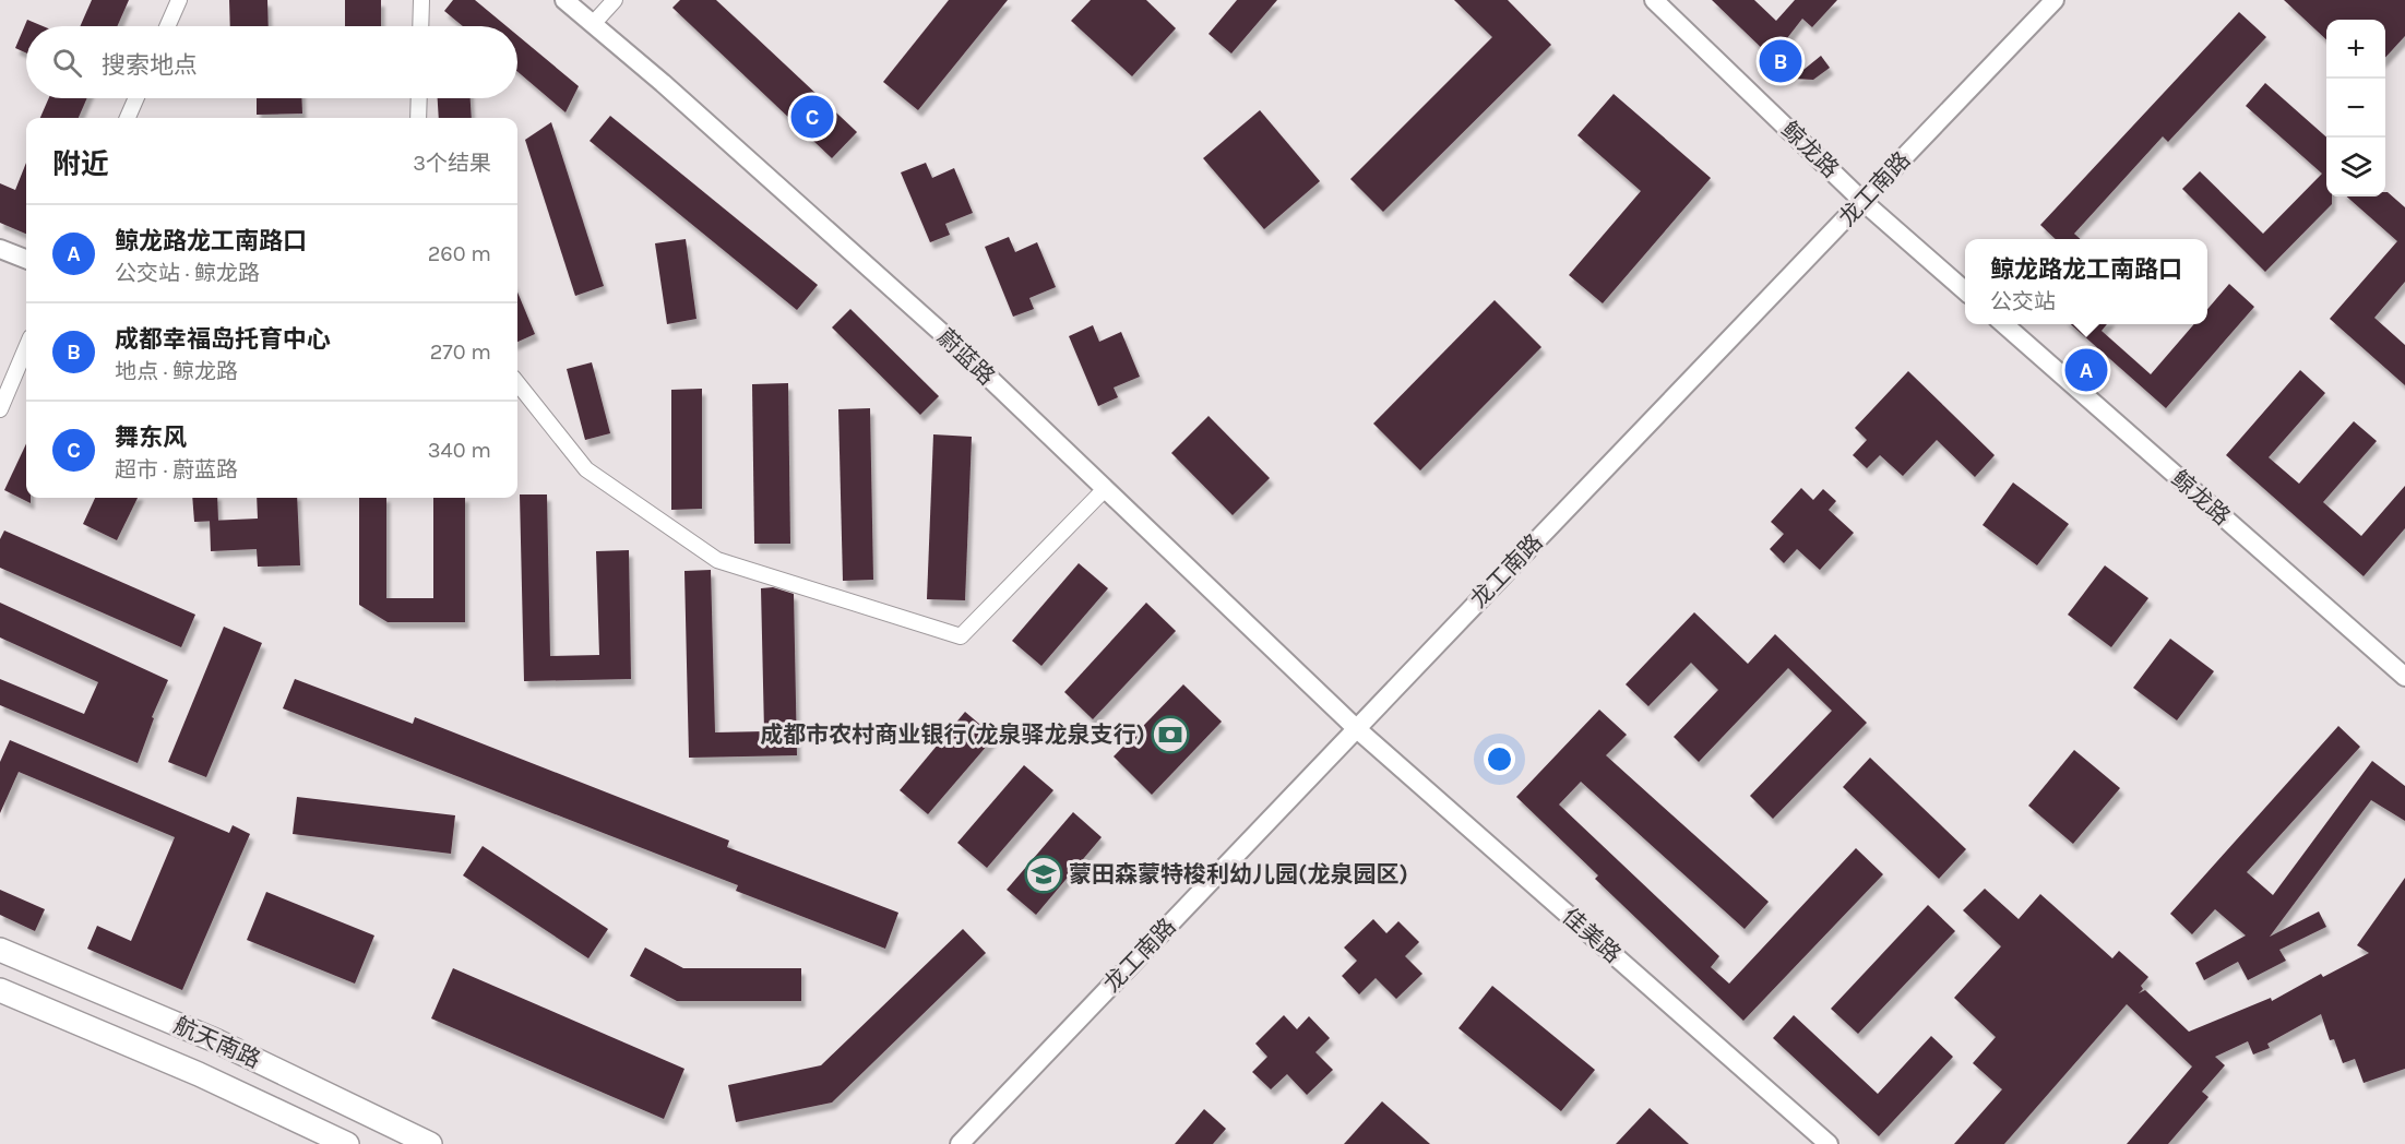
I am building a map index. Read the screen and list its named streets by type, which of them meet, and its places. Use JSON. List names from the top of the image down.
{
  "streets": {
    "main road": ["航天南路"],
    "street": [
      "鲸龙路",
      "龙工南路",
      "蔚蓝路",
      "佳美路"
    ]
  },
  "crossings": [
    ["鲸龙路", "龙工南路"],
    ["龙工南路", "蔚蓝路"],
    ["龙工南路", "佳美路"],
    ["蔚蓝路", "佳美路"]
  ],
  "places": {
    "bank": ["成都市农村商业银行(龙泉驿龙泉支行)"],
    "school or university": ["蒙田森蒙特梭利幼儿园(龙泉园区)"]
  },
  "page": {
    "map_buttons": ["+", "−"],
    "search": "搜索地点",
    "pins": ["B", "C", "A"],
    "heading": ["附近", "3个结果"],
    "list": [
      {
        "mark": "A",
        "name": "鲸龙路龙工南路口",
        "note": "公交站 · 鲸龙路",
        "value": "260 m"
      },
      {
        "mark": "B",
        "name": "成都幸福岛托育中心",
        "note": "地点 · 鲸龙路",
        "value": "270 m"
      },
      {
        "mark": "C",
        "name": "舞东风",
        "note": "超市 · 蔚蓝路",
        "value": "340 m"
      }
    ],
    "popup": ["鲸龙路龙工南路口", "公交站"]
  }
}
